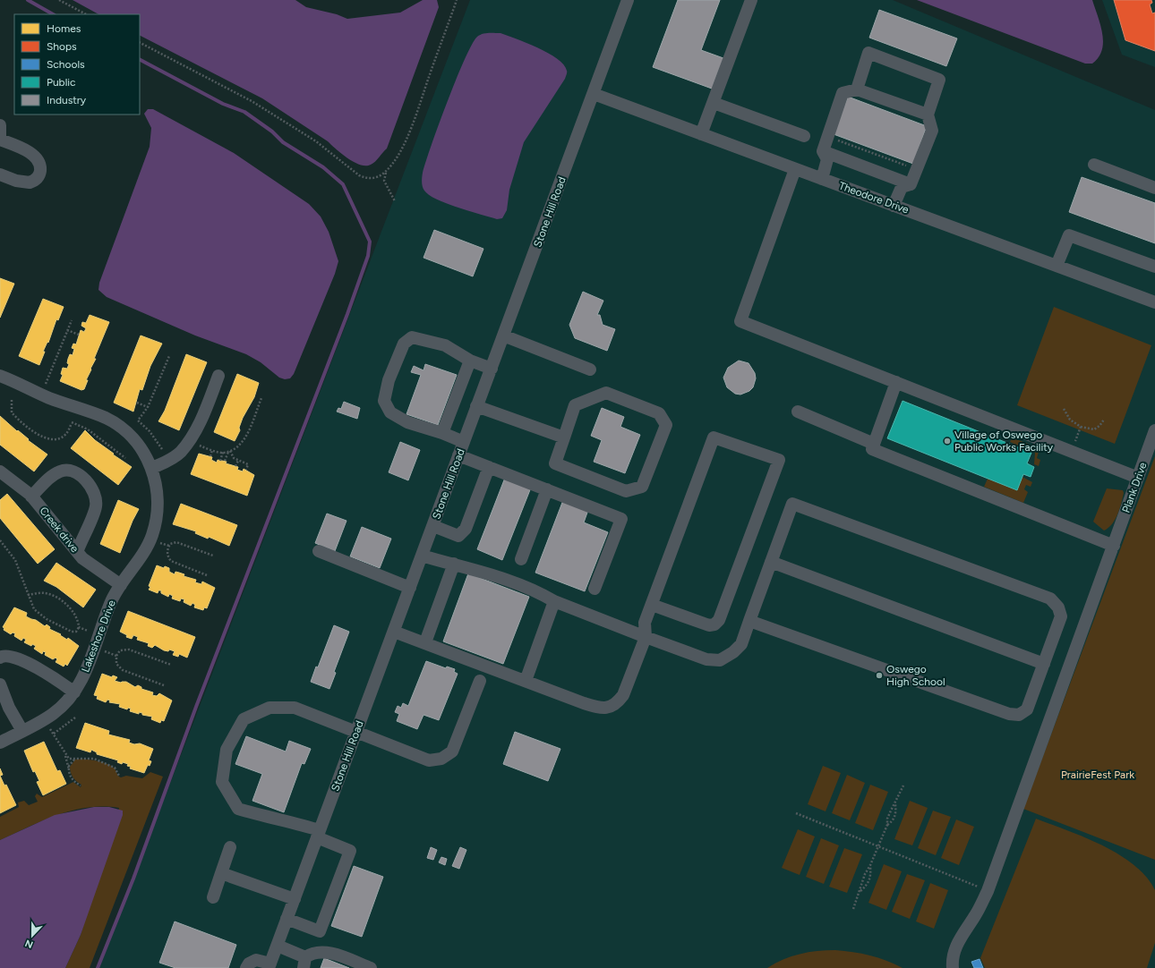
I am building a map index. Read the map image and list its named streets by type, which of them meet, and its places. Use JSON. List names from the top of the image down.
{
  "streets": {
    "street": [
      "Theodore Drive",
      "Stone Hill Road",
      "Plank Drive",
      "Creek drive",
      "Lakeshore Drive"
    ]
  },
  "crossings": [
    ["Theodore Drive", "Stone Hill Road"],
    ["Creek drive", "Lakeshore Drive"]
  ],
  "parks": ["PrairieFest Park"],
  "places": ["Village of Oswego Public Works Facility", "Oswego High School"],
  "legend": [
    "Homes",
    "Shops",
    "Schools",
    "Public",
    "Industry"
  ],
  "north": "bottom"
}
